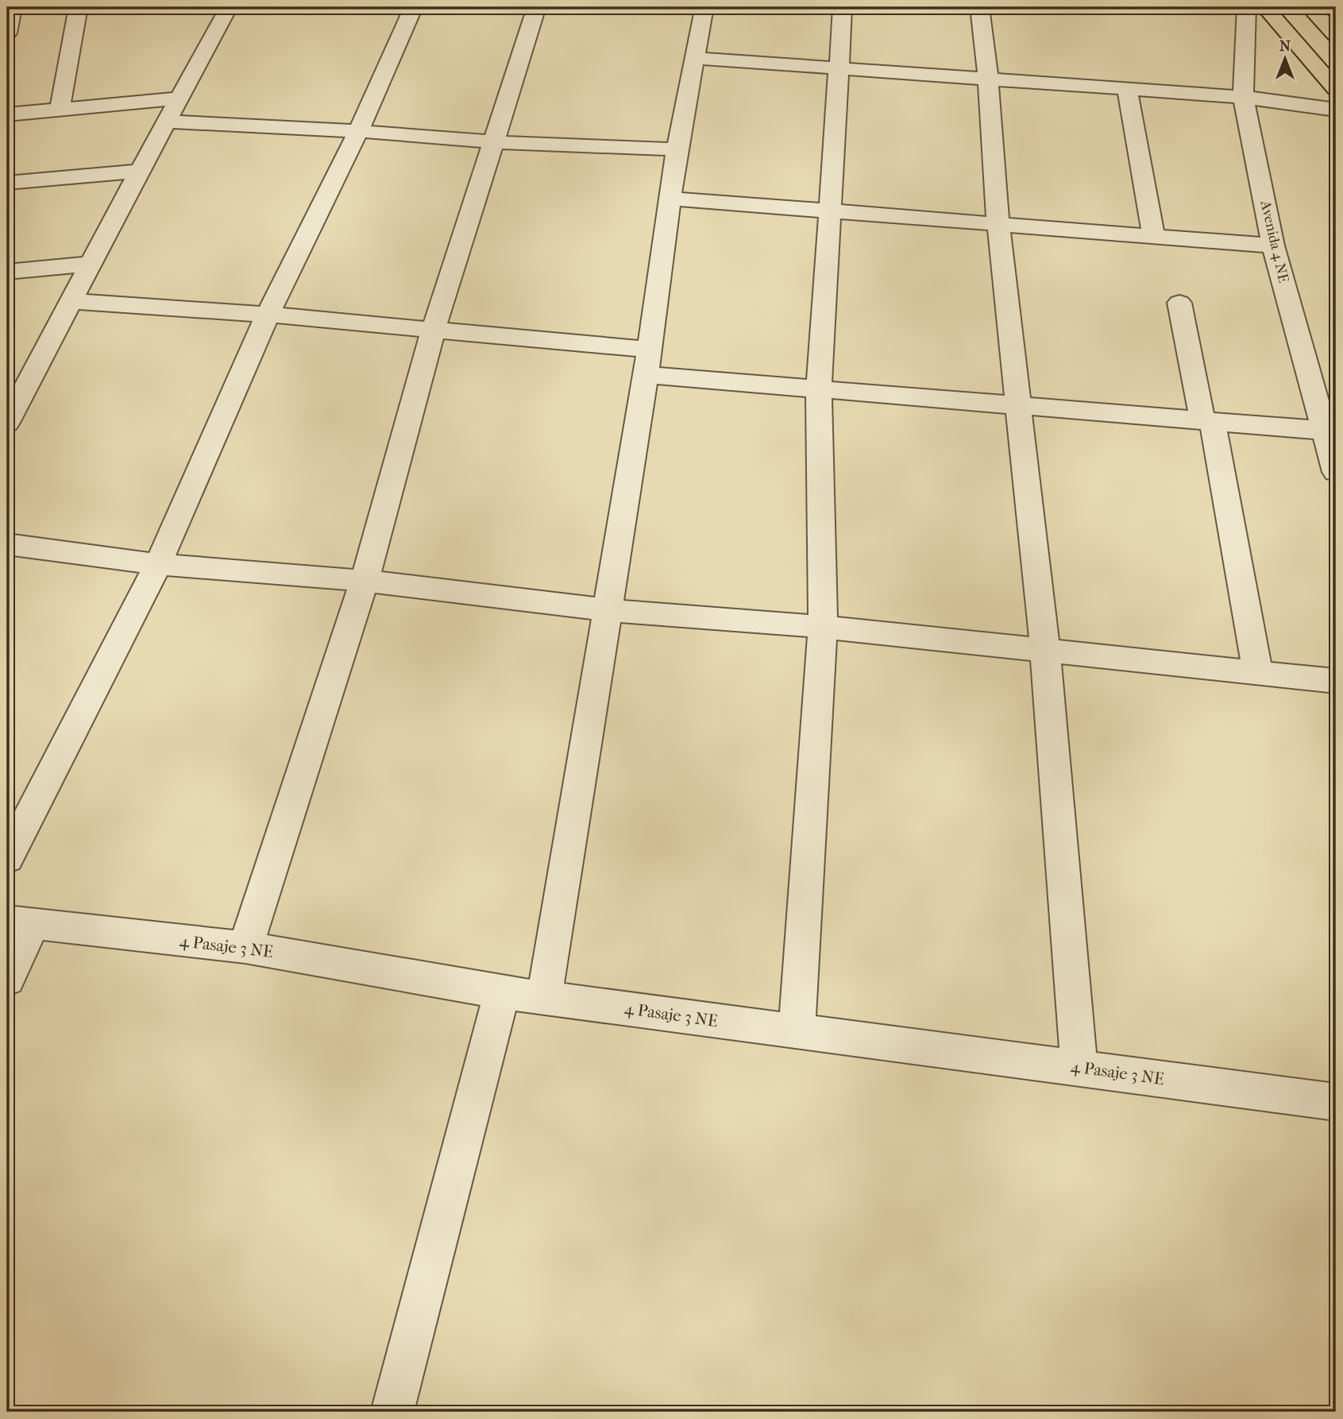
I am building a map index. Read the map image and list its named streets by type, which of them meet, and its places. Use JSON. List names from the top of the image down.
{
  "streets": {
    "street": ["Avenida 4 NE", "4 Pasaje 3 NE"]
  },
  "north": "top"
}
